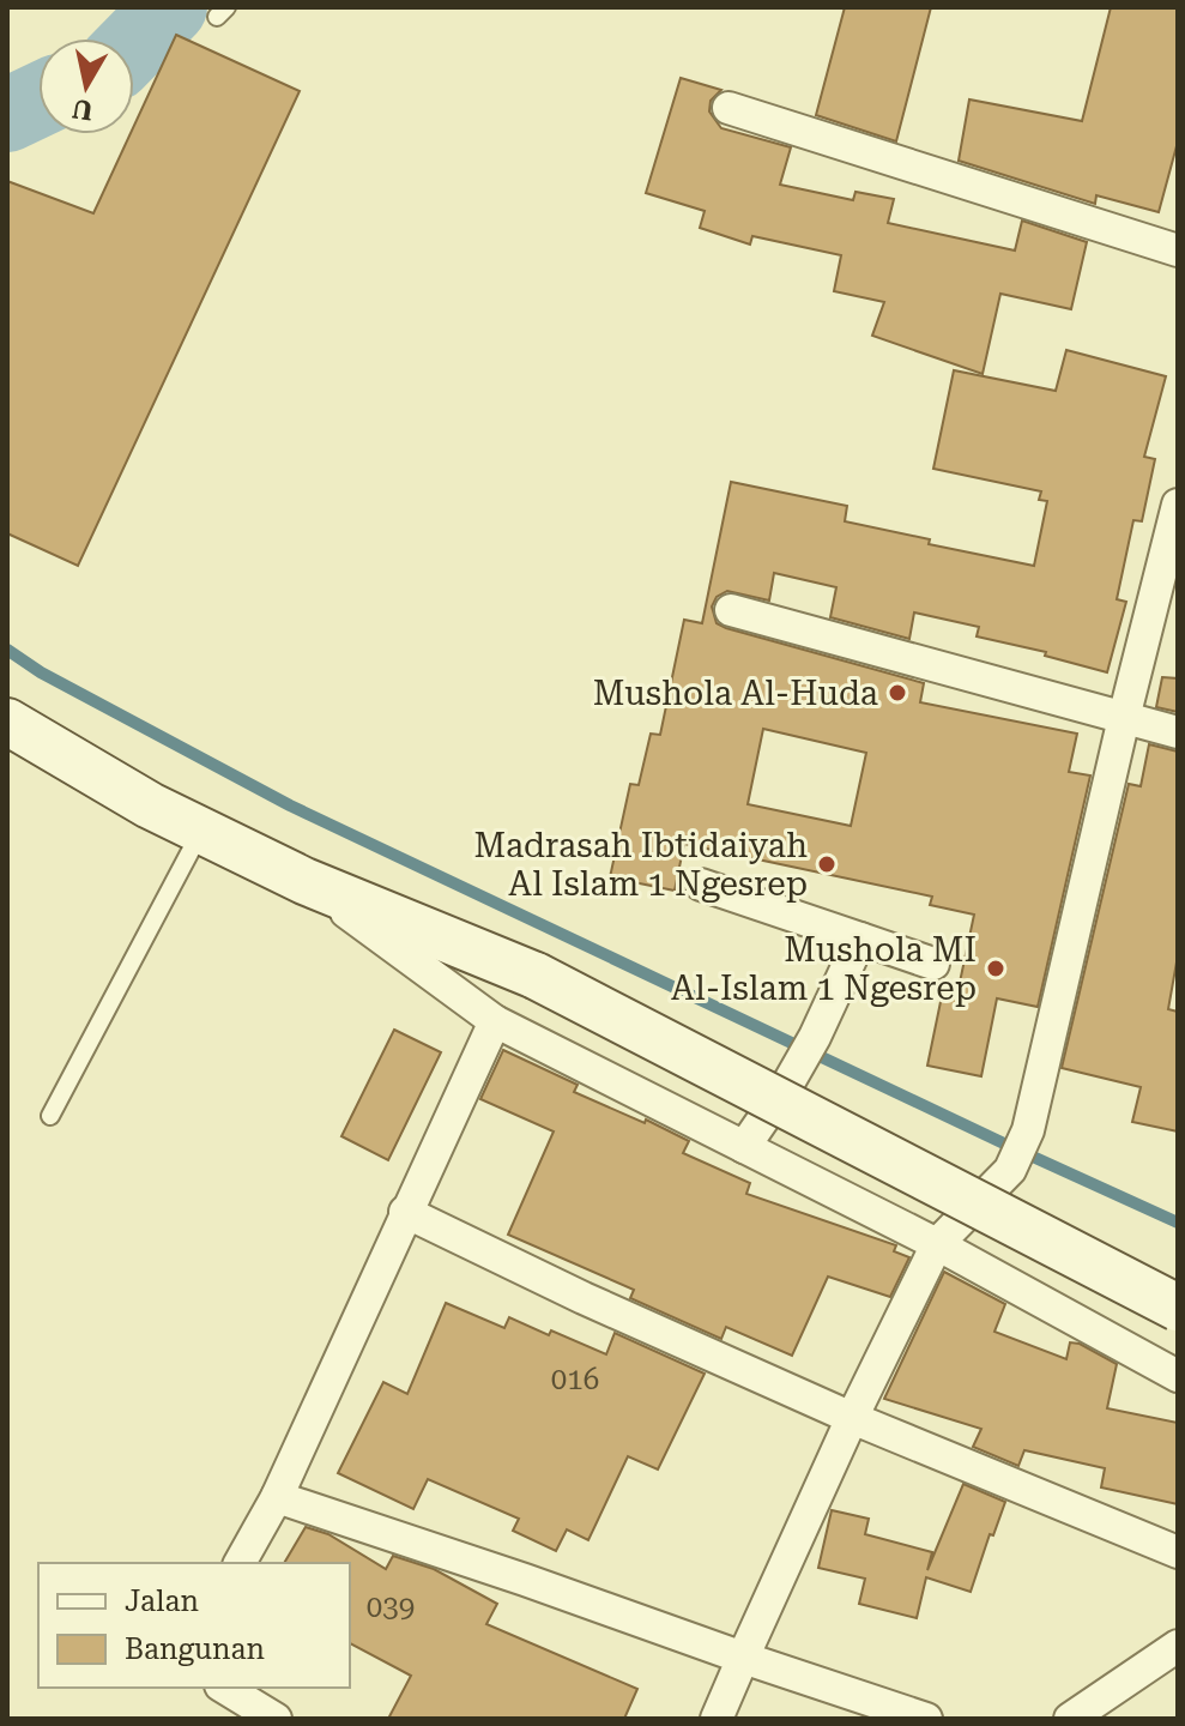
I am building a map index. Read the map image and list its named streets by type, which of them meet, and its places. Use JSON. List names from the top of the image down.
{
  "places": ["Mushola Al-Huda", "Madrasah Ibtidaiyah Al Islam 1 Ngesrep", "Mushola MI Al-Islam 1 Ngesrep"],
  "house_numbers": ["016", "039"],
  "legend": ["Jalan", "Bangunan"],
  "north": "bottom"
}
